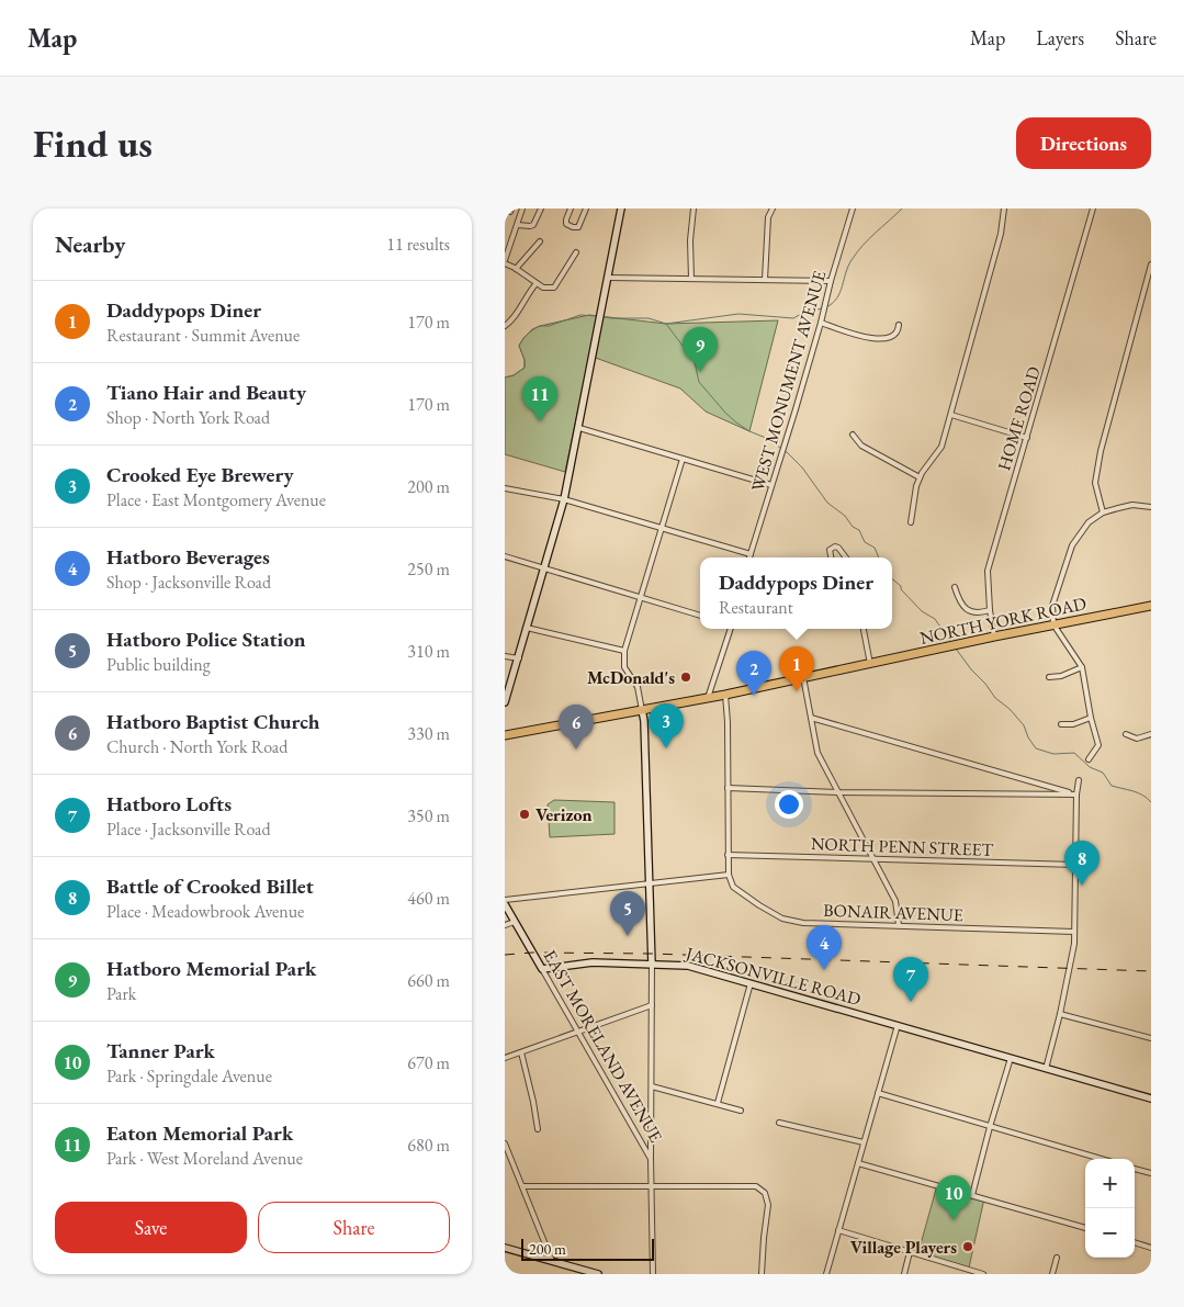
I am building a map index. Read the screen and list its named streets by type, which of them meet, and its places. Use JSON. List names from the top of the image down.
{
  "streets": {
    "highway": ["NORTH YORK ROAD"],
    "street": [
      "WEST MONUMENT AVENUE",
      "HOME ROAD",
      "NORTH PENN STREET",
      "BONAIR AVENUE",
      "JACKSONVILLE ROAD",
      "EAST MORELAND AVENUE"
    ]
  },
  "crossings": [
    ["HOME ROAD", "NORTH YORK ROAD"],
    ["JACKSONVILLE ROAD", "EAST MORELAND AVENUE"]
  ],
  "places": ["McDonald's", "Verizon", "Village Players"],
  "scale_bar": "200 m",
  "page": {
    "header": "Map",
    "nav": ["Map", "Layers", "Share"],
    "buttons": [
      "Directions",
      ["Save", "Share"]
    ],
    "title": "Find us",
    "heading": ["Nearby", "11 results"],
    "list": [
      {
        "mark": "1",
        "name": "Daddypops Diner",
        "note": "Restaurant · Summit Avenue",
        "value": "170 m"
      },
      {
        "mark": "2",
        "name": "Tiano Hair and Beauty",
        "note": "Shop · North York Road",
        "value": "170 m"
      },
      {
        "mark": "3",
        "name": "Crooked Eye Brewery",
        "note": "Place · East Montgomery Avenue",
        "value": "200 m"
      },
      {
        "mark": "4",
        "name": "Hatboro Beverages",
        "note": "Shop · Jacksonville Road",
        "value": "250 m"
      },
      {
        "mark": "5",
        "name": "Hatboro Police Station",
        "note": "Public building",
        "value": "310 m"
      },
      {
        "mark": "6",
        "name": "Hatboro Baptist Church",
        "note": "Church · North York Road",
        "value": "330 m"
      },
      {
        "mark": "7",
        "name": "Hatboro Lofts",
        "note": "Place · Jacksonville Road",
        "value": "350 m"
      },
      {
        "mark": "8",
        "name": "Battle of Crooked Billet",
        "note": "Place · Meadowbrook Avenue",
        "value": "460 m"
      },
      {
        "mark": "9",
        "name": "Hatboro Memorial Park",
        "note": "Park",
        "value": "660 m"
      },
      {
        "mark": "10",
        "name": "Tanner Park",
        "note": "Park · Springdale Avenue",
        "value": "670 m"
      },
      {
        "mark": "11",
        "name": "Eaton Memorial Park",
        "note": "Park · West Moreland Avenue",
        "value": "680 m"
      }
    ],
    "pins": [
      "9",
      "11",
      "1",
      "2",
      "3",
      "6",
      "8",
      "5",
      "4",
      "7",
      "10"
    ],
    "popup": ["Daddypops Diner", "Restaurant"],
    "map_buttons": ["+", "−"],
    "scale": "200 m"
  }
}
